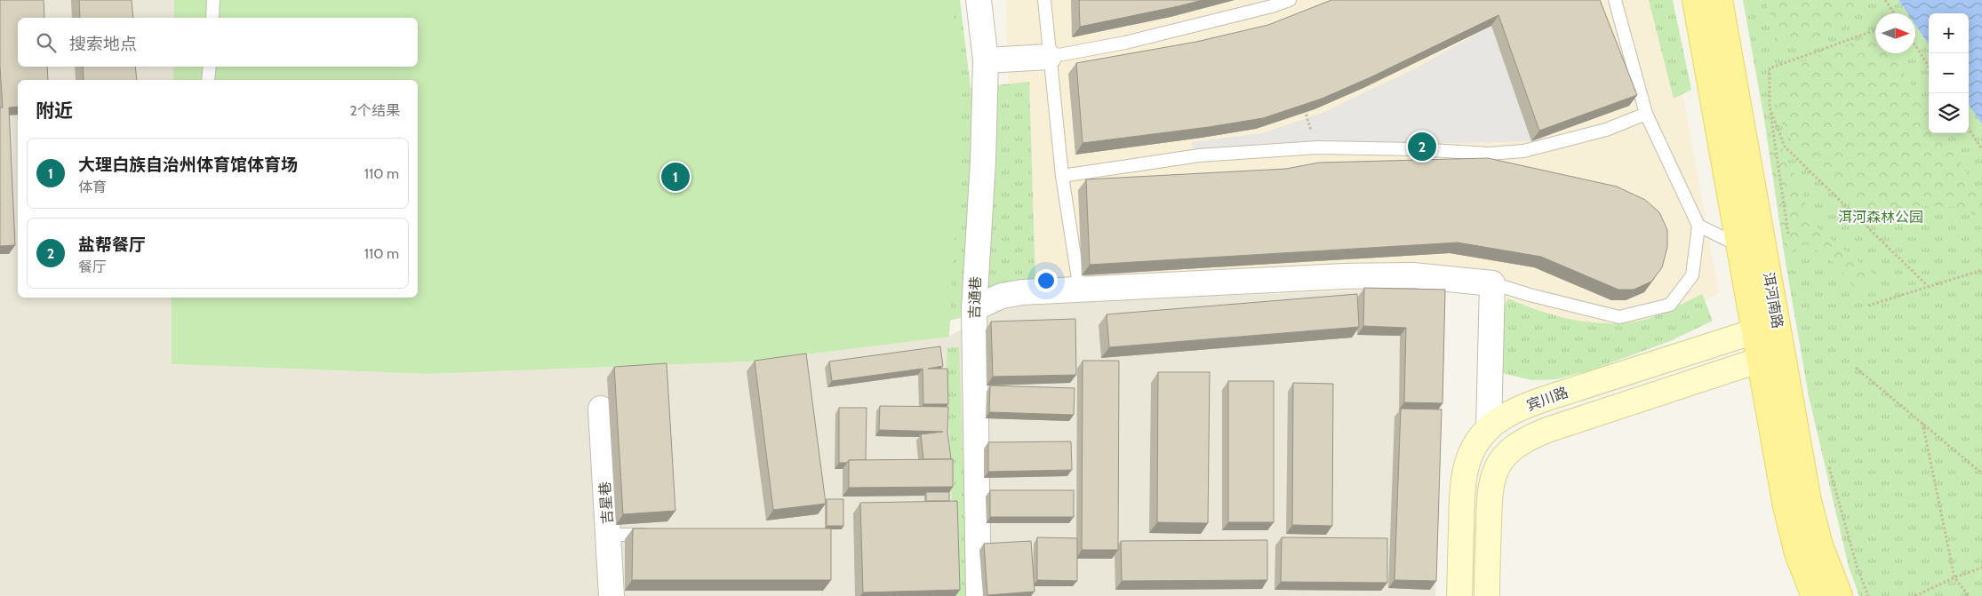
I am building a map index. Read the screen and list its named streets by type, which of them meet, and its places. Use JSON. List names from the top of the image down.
{
  "streets": {
    "main road": ["洱河南路", "宾川路"],
    "street": ["吉通巷", "吉星巷"]
  },
  "crossings": [
    ["洱河南路", "宾川路"]
  ],
  "parks": ["洱河森林公园"],
  "north": "right",
  "page": {
    "map_buttons": ["+", "−"],
    "search": "搜索地点",
    "heading": ["附近", "2个结果"],
    "pins": ["2", "1"],
    "list": [
      {
        "mark": "1",
        "name": "大理白族自治州体育馆体育场",
        "note": "体育",
        "value": "110 m"
      },
      {
        "mark": "2",
        "name": "盐帮餐厅",
        "note": "餐厅",
        "value": "110 m"
      }
    ]
  }
}
